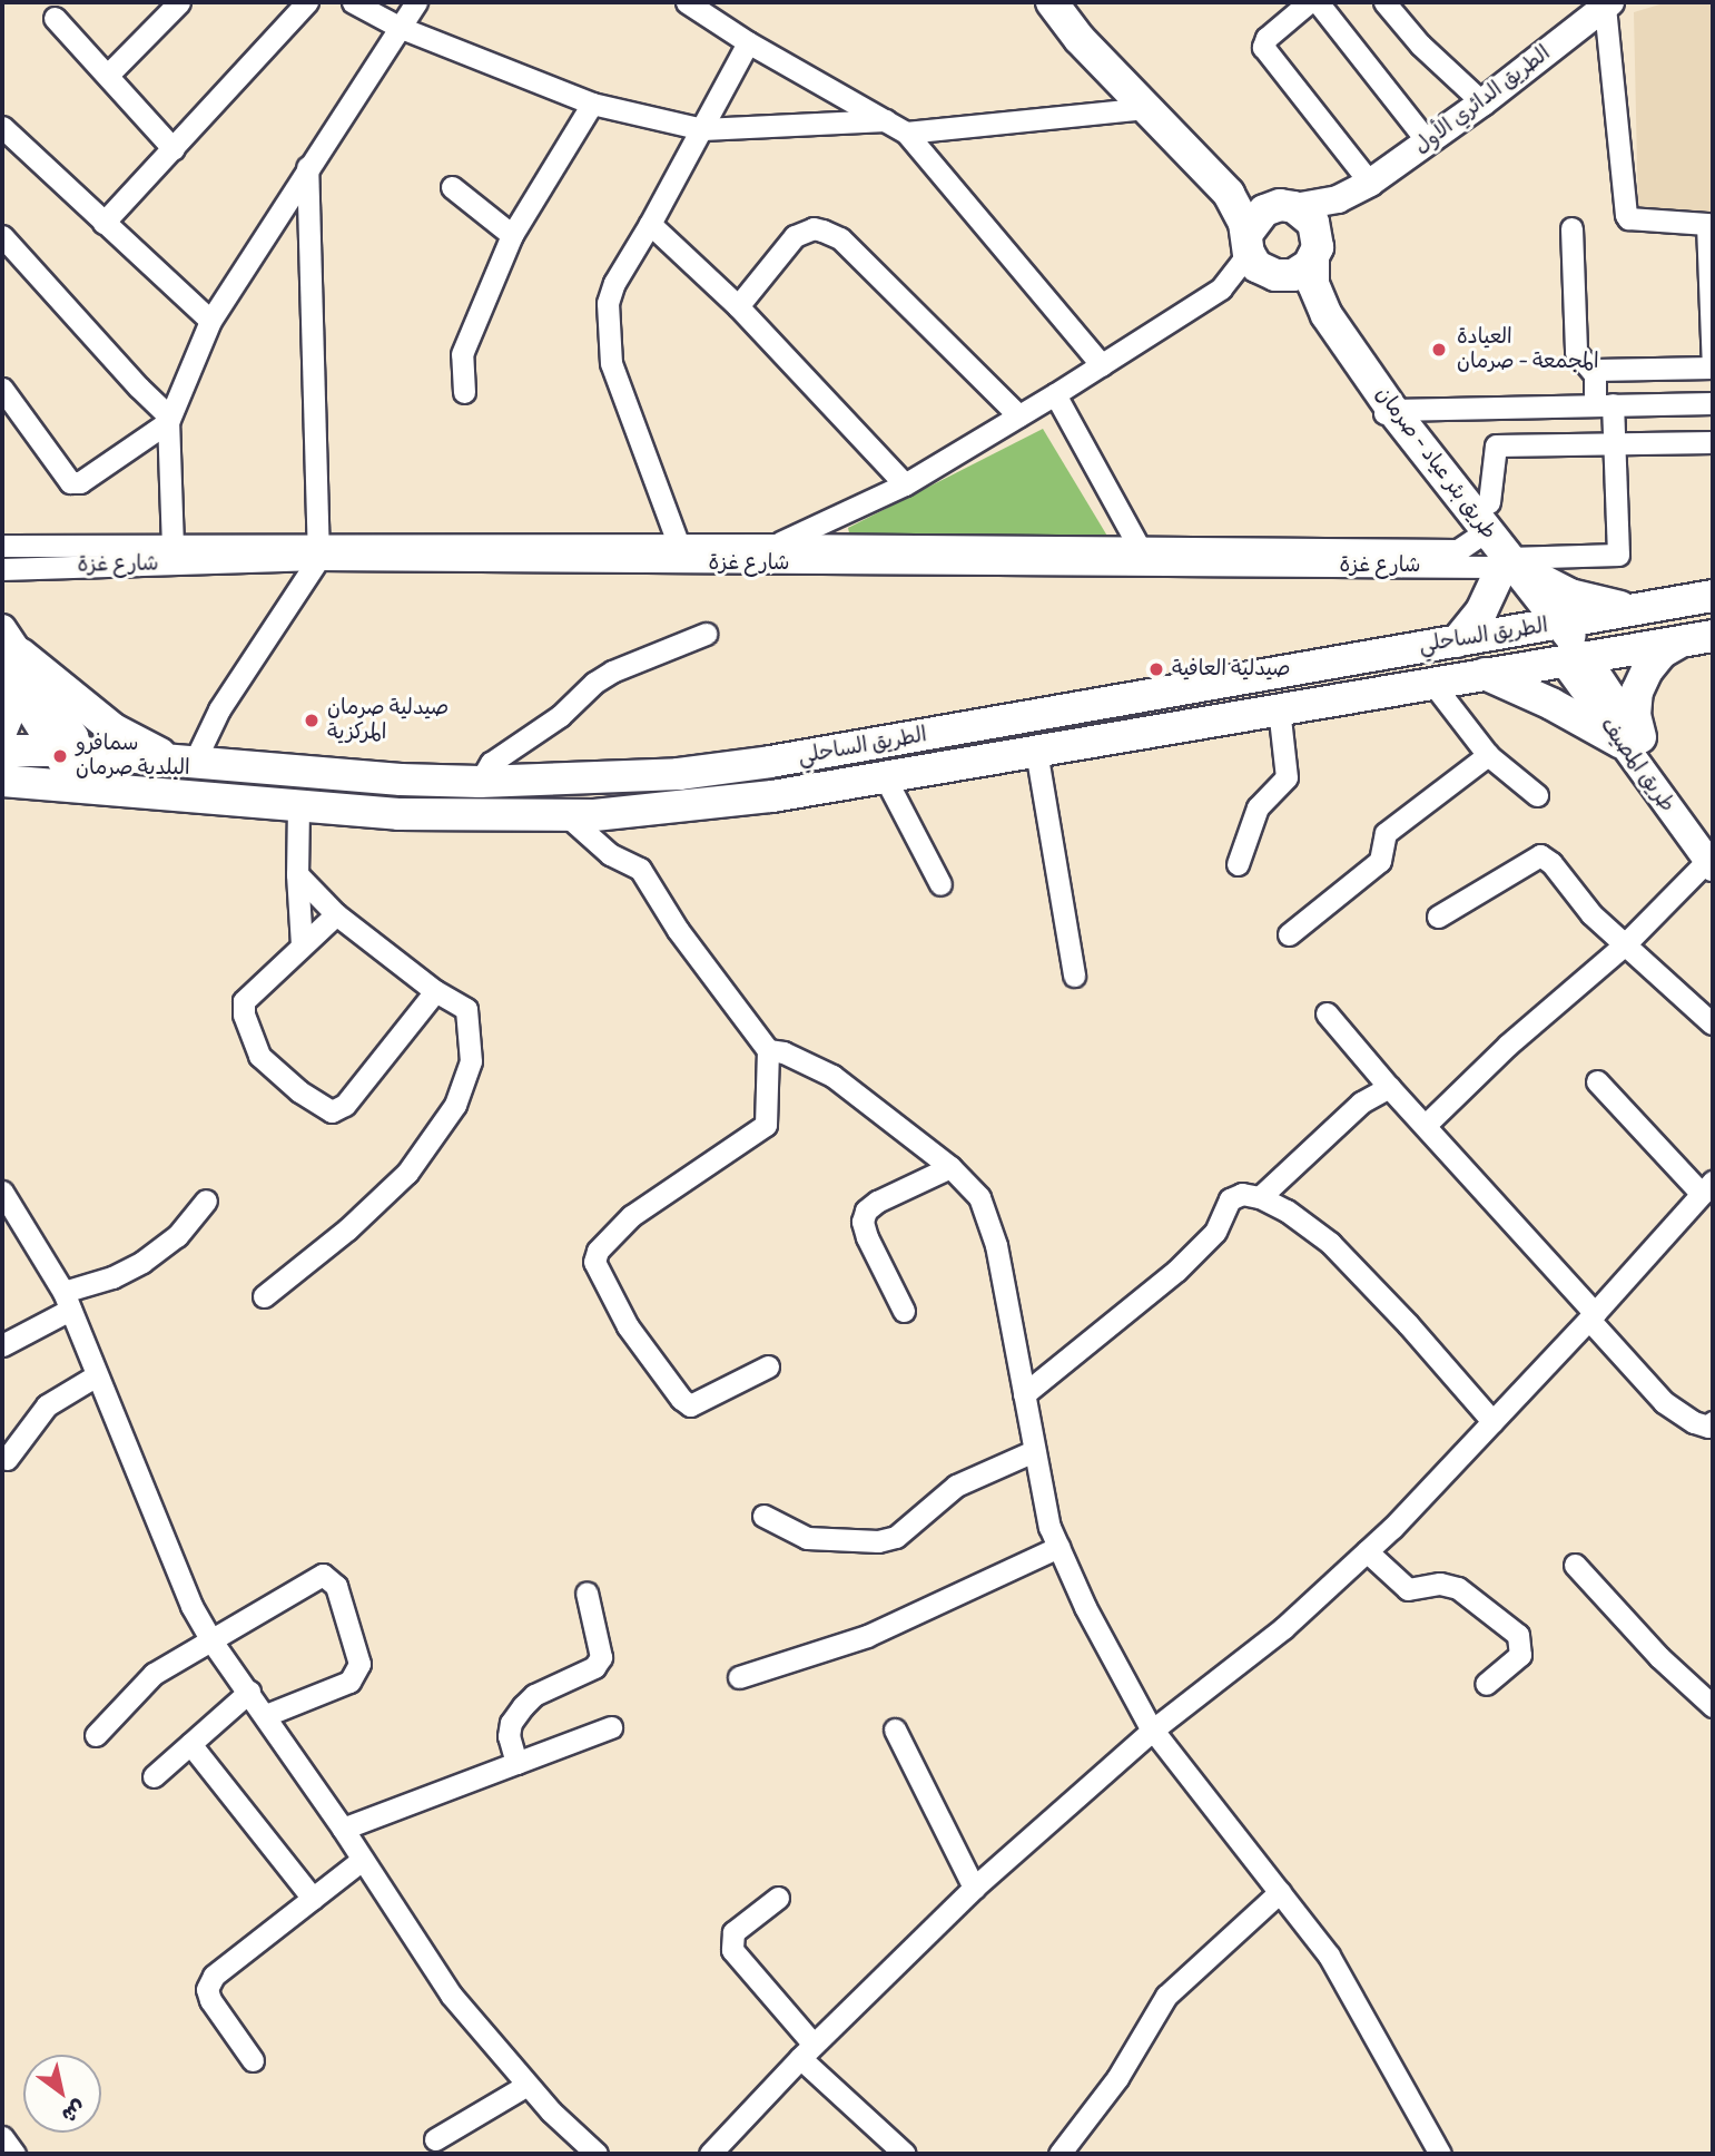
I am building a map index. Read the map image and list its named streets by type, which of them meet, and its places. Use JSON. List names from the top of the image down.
{
  "streets": {
    "highway": ["طريق بئر عياد - صرمان", "الطريق الساحلي"],
    "main road": ["الطريق الدائري الأول", "طريق المصيف"],
    "street": ["شارع غزة"]
  },
  "crossings": [
    ["طريق بئر عياد - صرمان", "شارع غزة"],
    ["طريق بئر عياد - صرمان", "الطريق الساحلي"],
    ["طريق بئر عياد - صرمان", "طريق المصيف"],
    ["الطريق الساحلي", "طريق المصيف"]
  ],
  "places": [
    "العيادة المجمعة - صرمان",
    "صيدلية العافية",
    "صيدلية صرمان المركزية",
    "سمافرو البلدية صرمان"
  ],
  "north": "bottom right"
}
